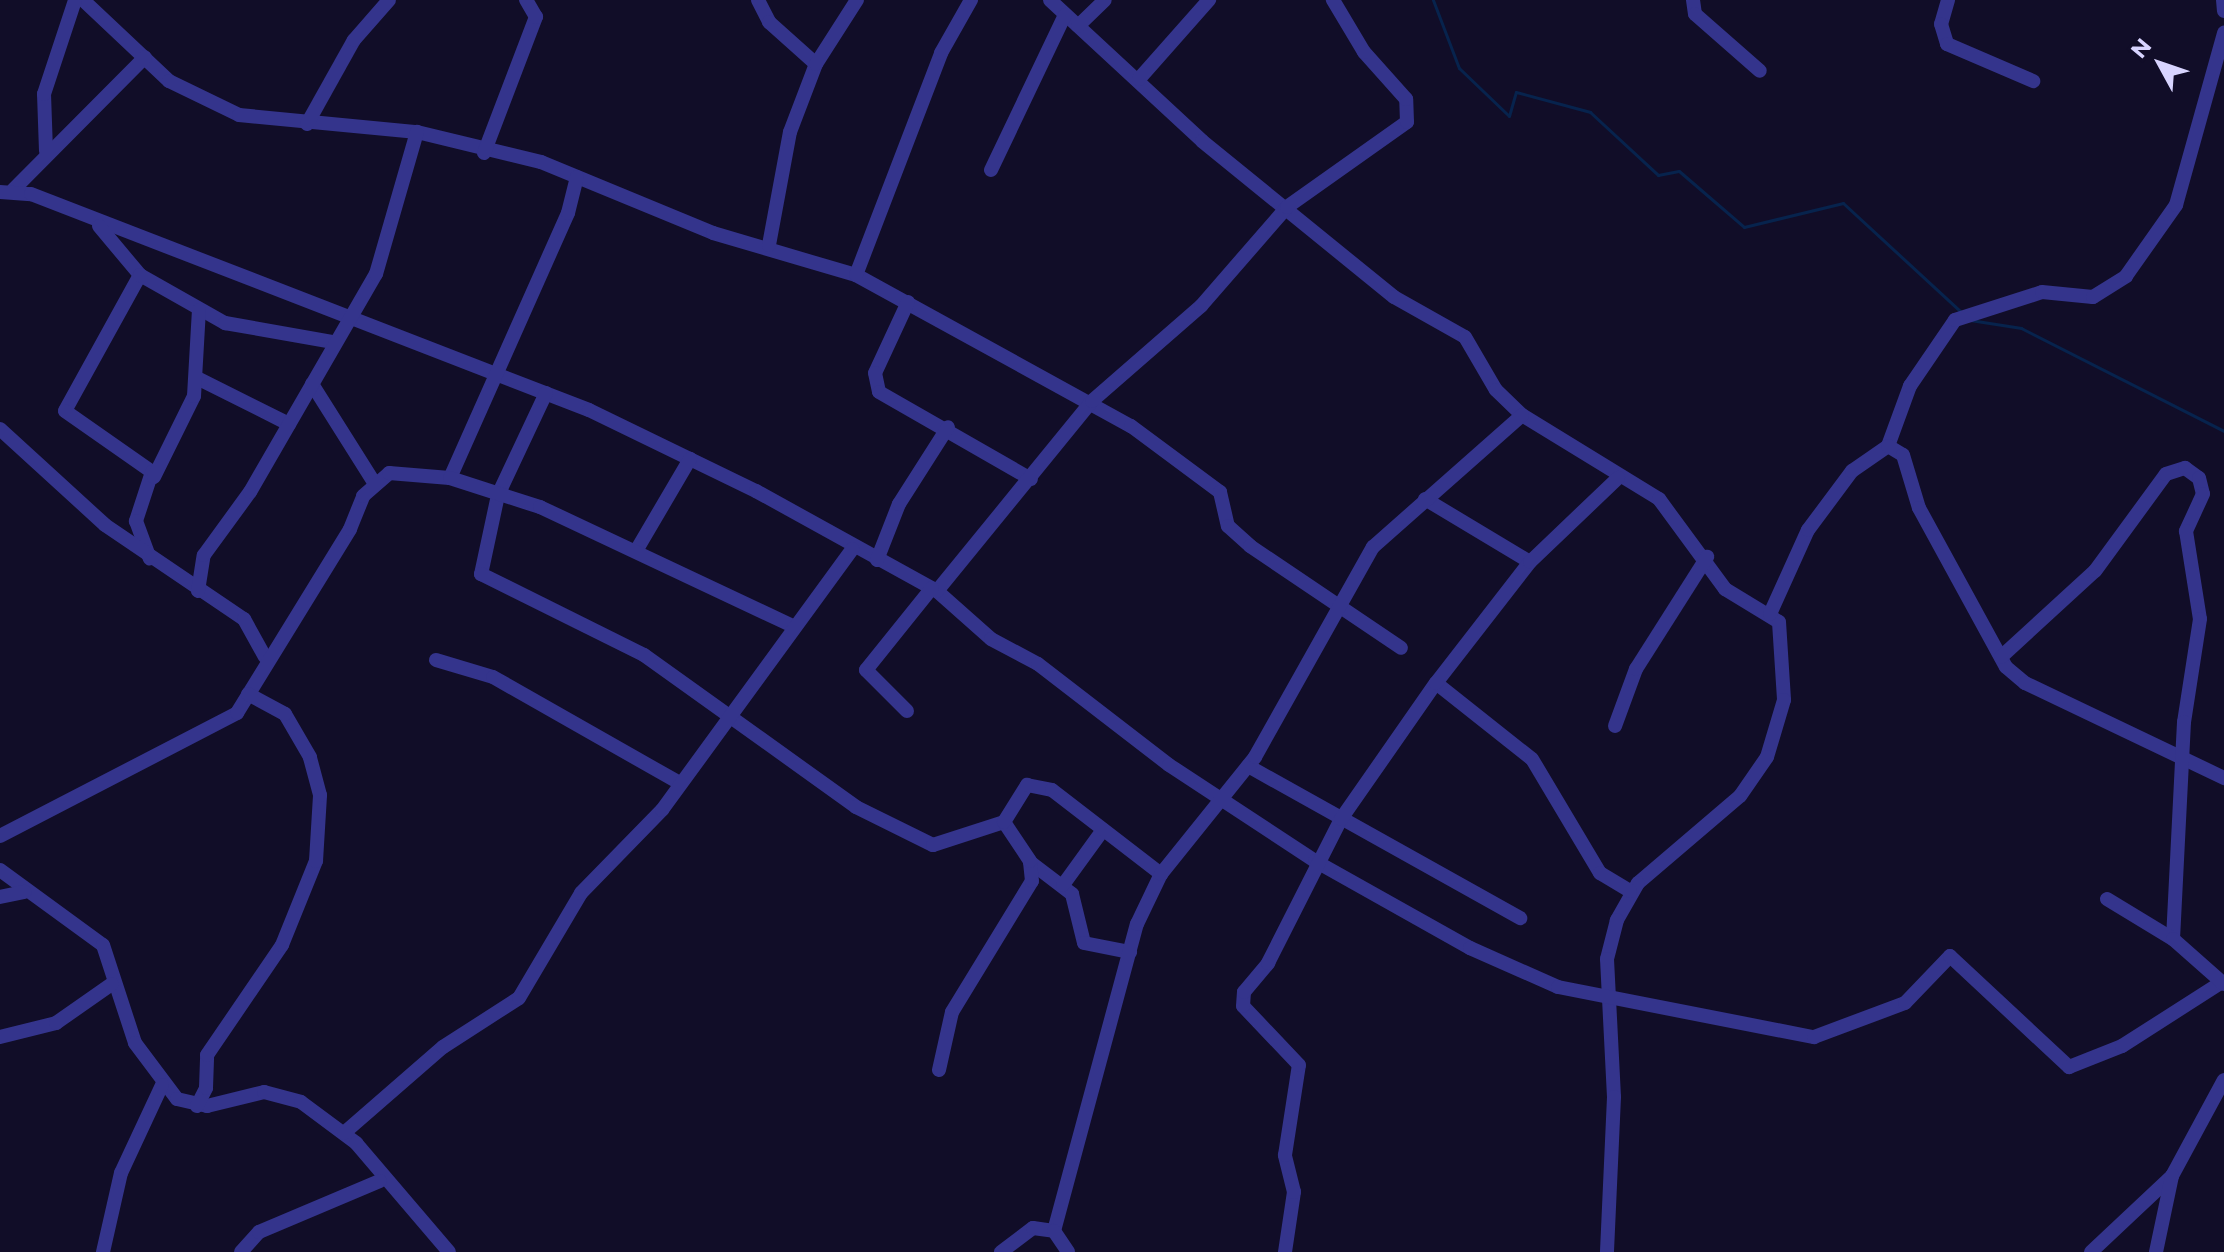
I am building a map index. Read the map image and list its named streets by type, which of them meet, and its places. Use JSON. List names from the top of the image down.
{
  "north": "top left"
}
